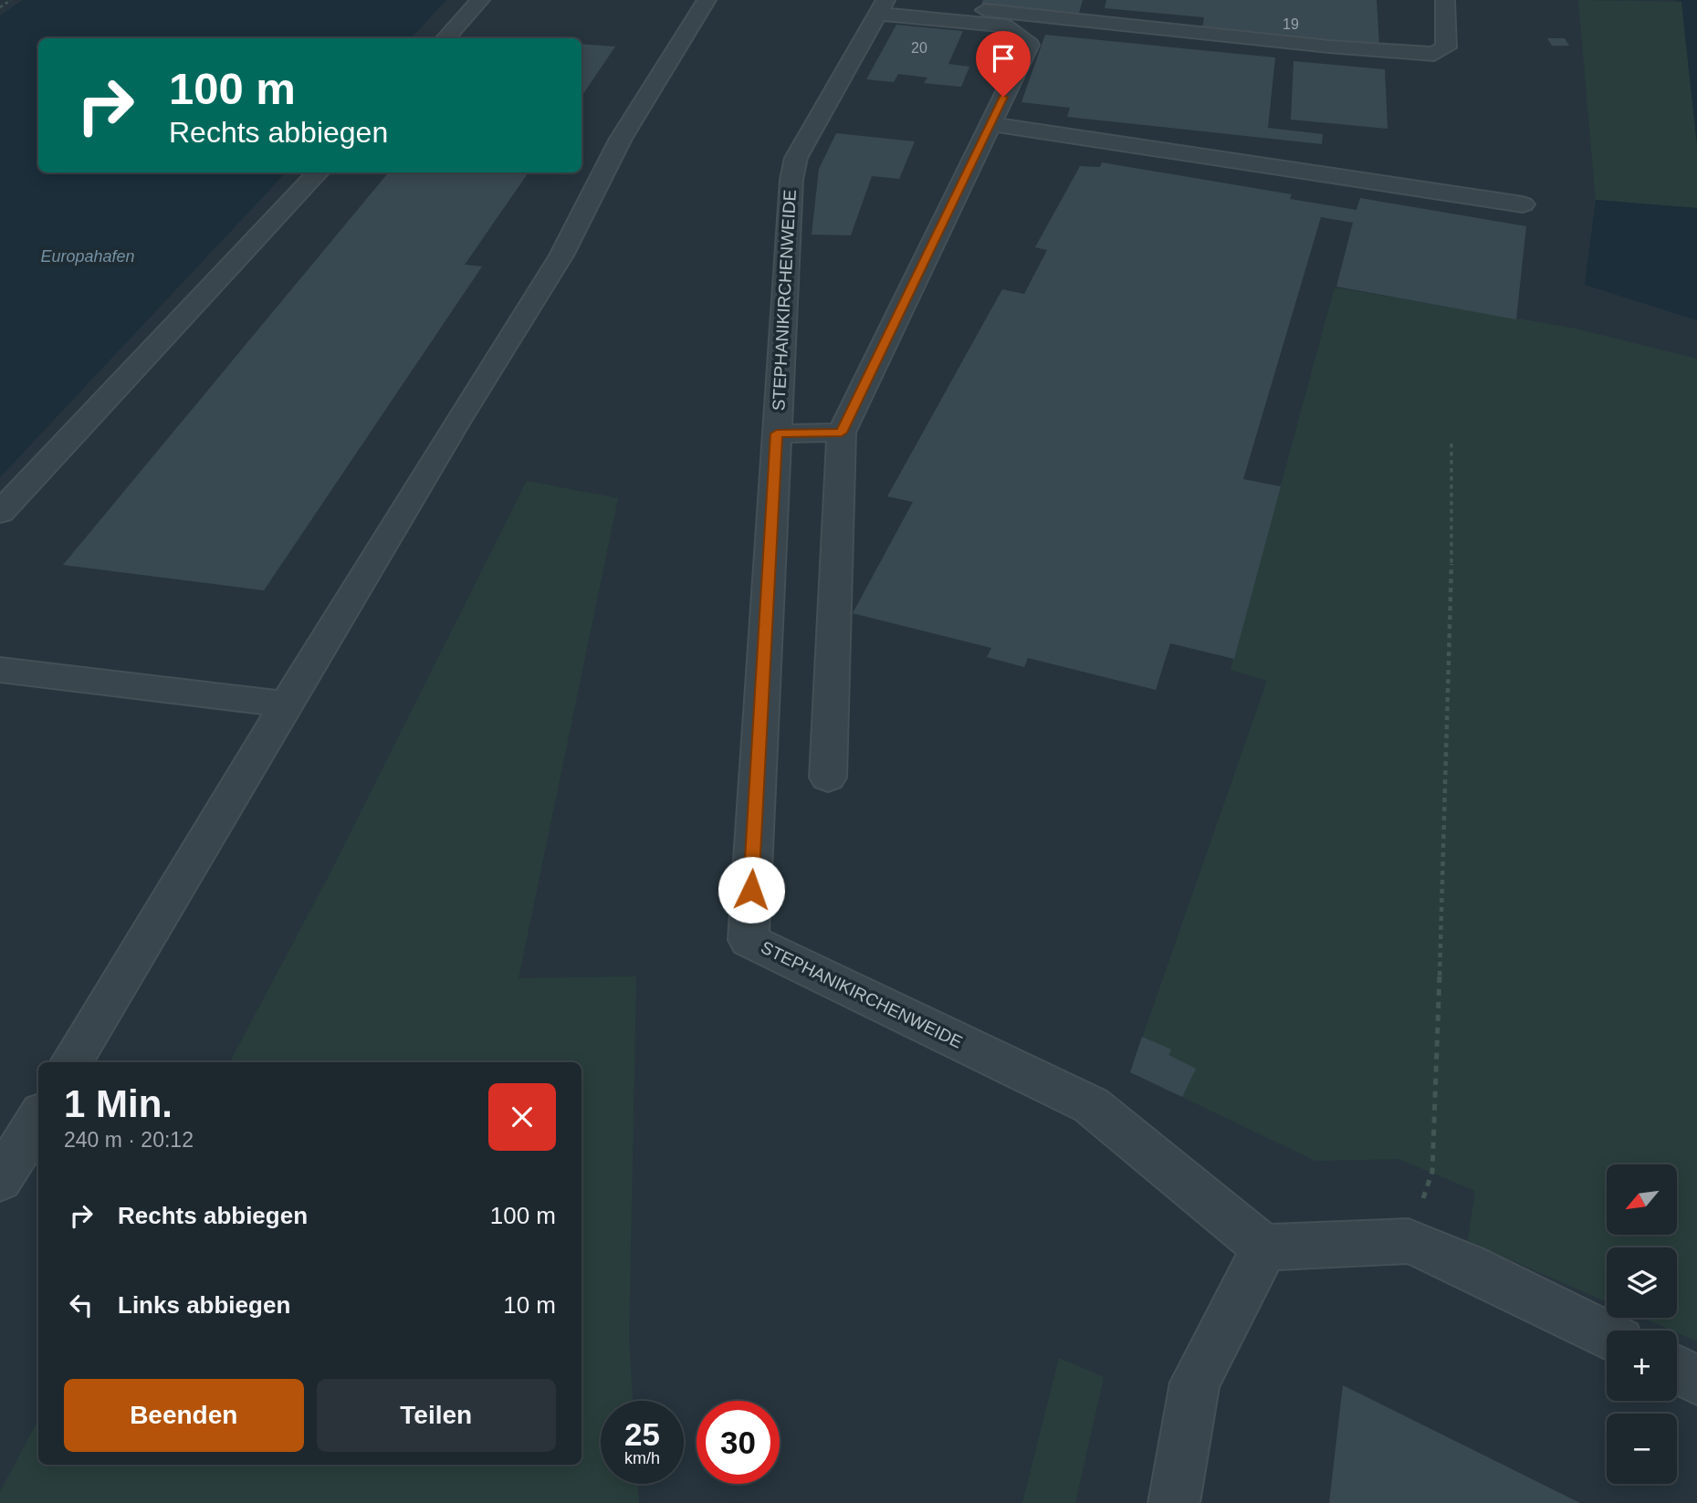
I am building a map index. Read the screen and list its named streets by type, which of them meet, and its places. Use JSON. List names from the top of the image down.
{
  "streets": {
    "street": ["STEPHANIKIRCHENWEIDE"]
  },
  "water": ["Europahafen"],
  "house_numbers": ["19", "20"],
  "north": "bottom left",
  "page": {
    "turn": ["100 m", "Rechts abbiegen"],
    "heading": ["1 Min.", "240 m · 20:12"],
    "map_buttons": ["+", "−"],
    "list": [
      {
        "name": "Rechts abbiegen",
        "value": "100 m"
      },
      {
        "name": "Links abbiegen",
        "value": "10 m"
      }
    ],
    "buttons": ["Beenden", "Teilen"],
    "speed": "25 km/h",
    "limit": "30"
  }
}
